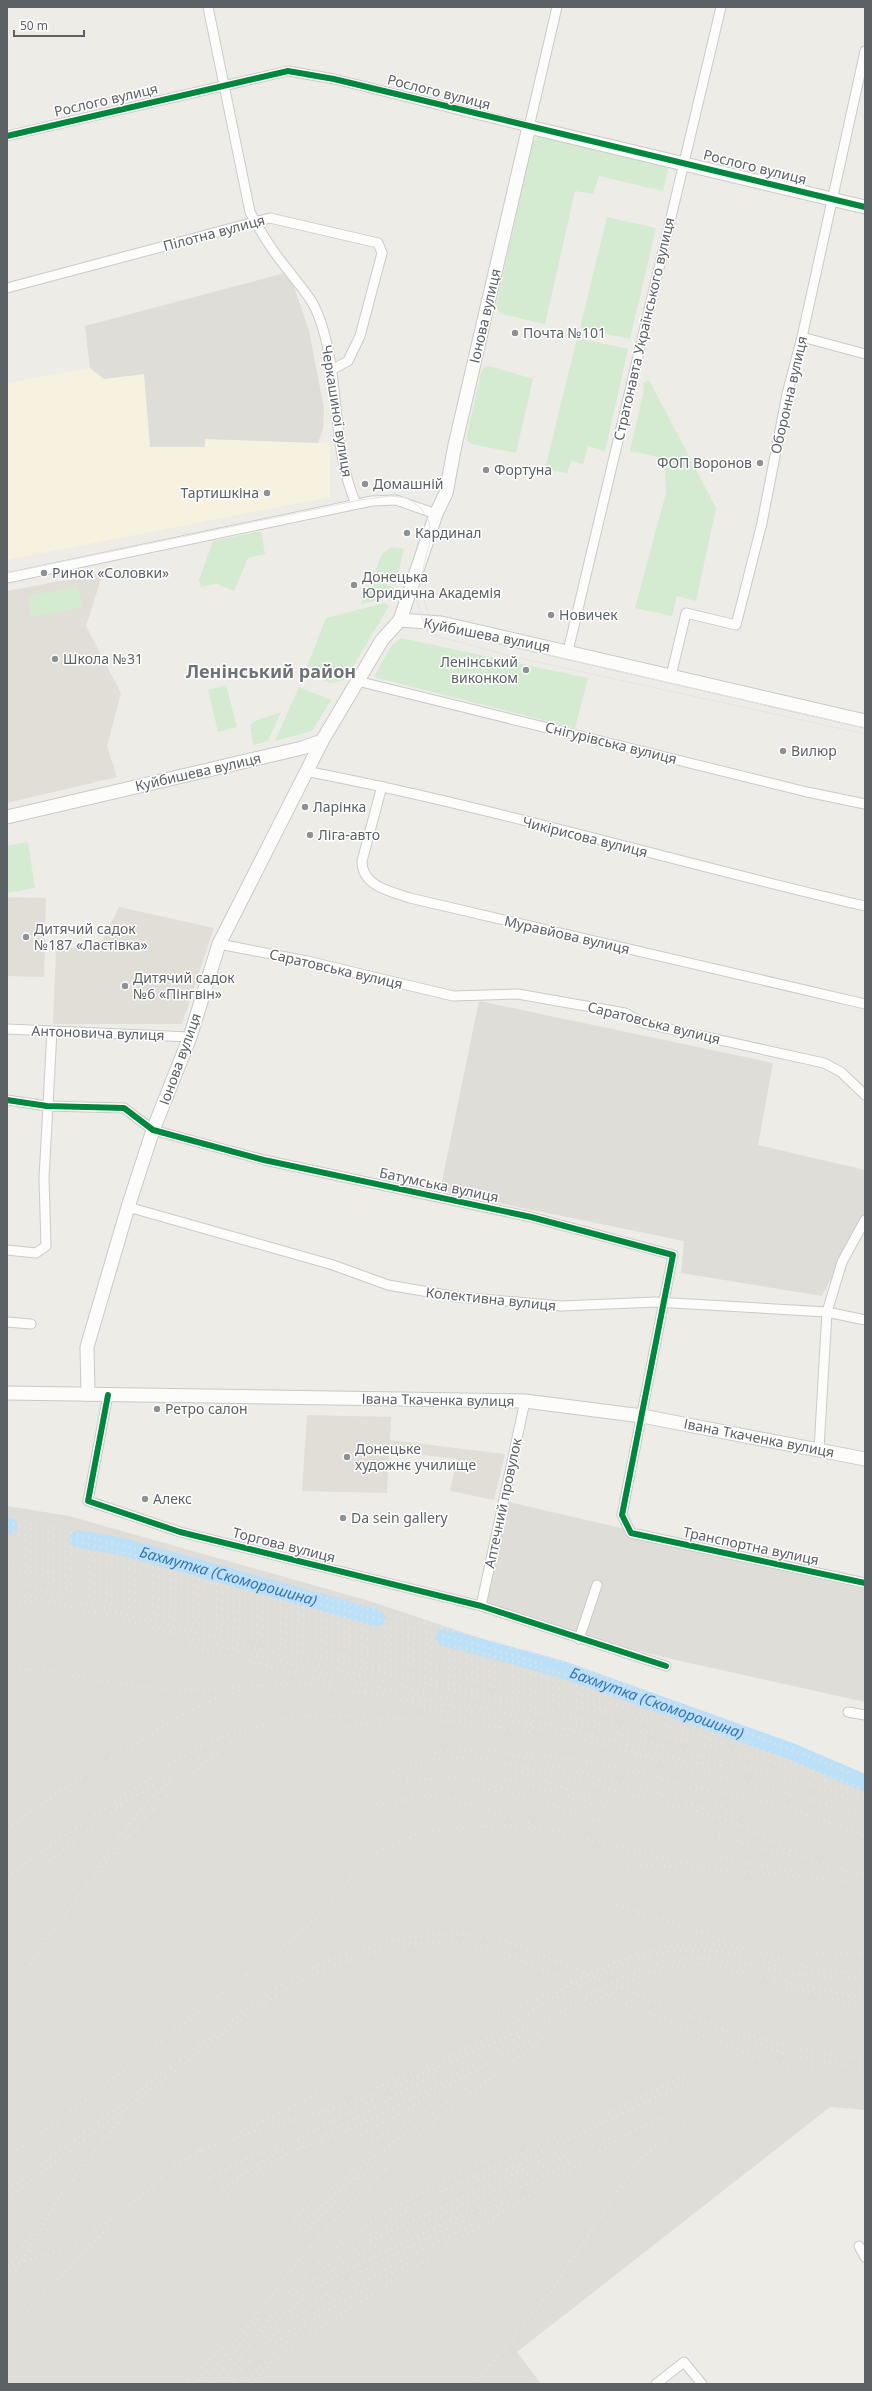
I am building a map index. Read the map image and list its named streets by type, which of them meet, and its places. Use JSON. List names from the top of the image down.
{
  "streets": {
    "main road": [
      "Рослого вулиця",
      "Іонова вулиця",
      "Куйбишева вулиця",
      "Івана Ткаченка вулиця"
    ],
    "street": [
      "Пілотна вулиця",
      "Стратонавта Українського вулиця",
      "Оборонна вулиця",
      "Черкашиної вулиця",
      "Снігурівська вулиця",
      "Чикірисова вулиця",
      "Муравйова вулиця",
      "Саратовська вулиця",
      "Антоновича вулиця",
      "Батумська вулиця",
      "Колективна вулиця",
      "Аптечний провулок",
      "Торгова вулиця",
      "Транспортна вулиця"
    ]
  },
  "crossings": [
    ["Рослого вулиця", "Іонова вулиця"],
    ["Рослого вулиця", "Стратонавта Українського вулиця"],
    ["Рослого вулиця", "Оборонна вулиця"],
    ["Рослого вулиця", "Черкашиної вулиця"],
    ["Пілотна вулиця", "Черкашиної вулиця"],
    ["Іонова вулиця", "Куйбишева вулиця"],
    ["Іонова вулиця", "Чикірисова вулиця"],
    ["Іонова вулиця", "Саратовська вулиця"],
    ["Іонова вулиця", "Антоновича вулиця"],
    ["Іонова вулиця", "Батумська вулиця"],
    ["Іонова вулиця", "Колективна вулиця"],
    ["Іонова вулиця", "Івана Ткаченка вулиця"],
    ["Стратонавта Українського вулиця", "Куйбишева вулиця"],
    ["Оборонна вулиця", "Куйбишева вулиця"],
    ["Чикірисова вулиця", "Муравйова вулиця"],
    ["Батумська вулиця", "Колективна вулиця"],
    ["Івана Ткаченка вулиця", "Аптечний провулок"],
    ["Івана Ткаченка вулиця", "Торгова вулиця"],
    ["Івана Ткаченка вулиця", "Транспортна вулиця"],
    ["Аптечний провулок", "Торгова вулиця"]
  ],
  "districts": ["Ленінський район"],
  "water": ["Бахмутка (Скоморошина)"],
  "places": [
    "Почта №101",
    "ФОП Воронов",
    "Фортуна",
    "Домашній",
    "Тартишкіна",
    "Кардинал",
    "Ринок «Соловки»",
    "Донецька Юридична Академія",
    "Новичек",
    "Школа №31",
    "Ленінський виконком",
    "Вилюр",
    "Ларінка",
    "Ліга-авто",
    "Дитячий садок №187 «Ластівка»",
    "Дитячий садок №6 «Пінгвін»",
    "Ретро салон",
    "Донецьке художнє училище",
    "Алекс",
    "Da sein gallery"
  ],
  "scale_bar": "50 m"
}
